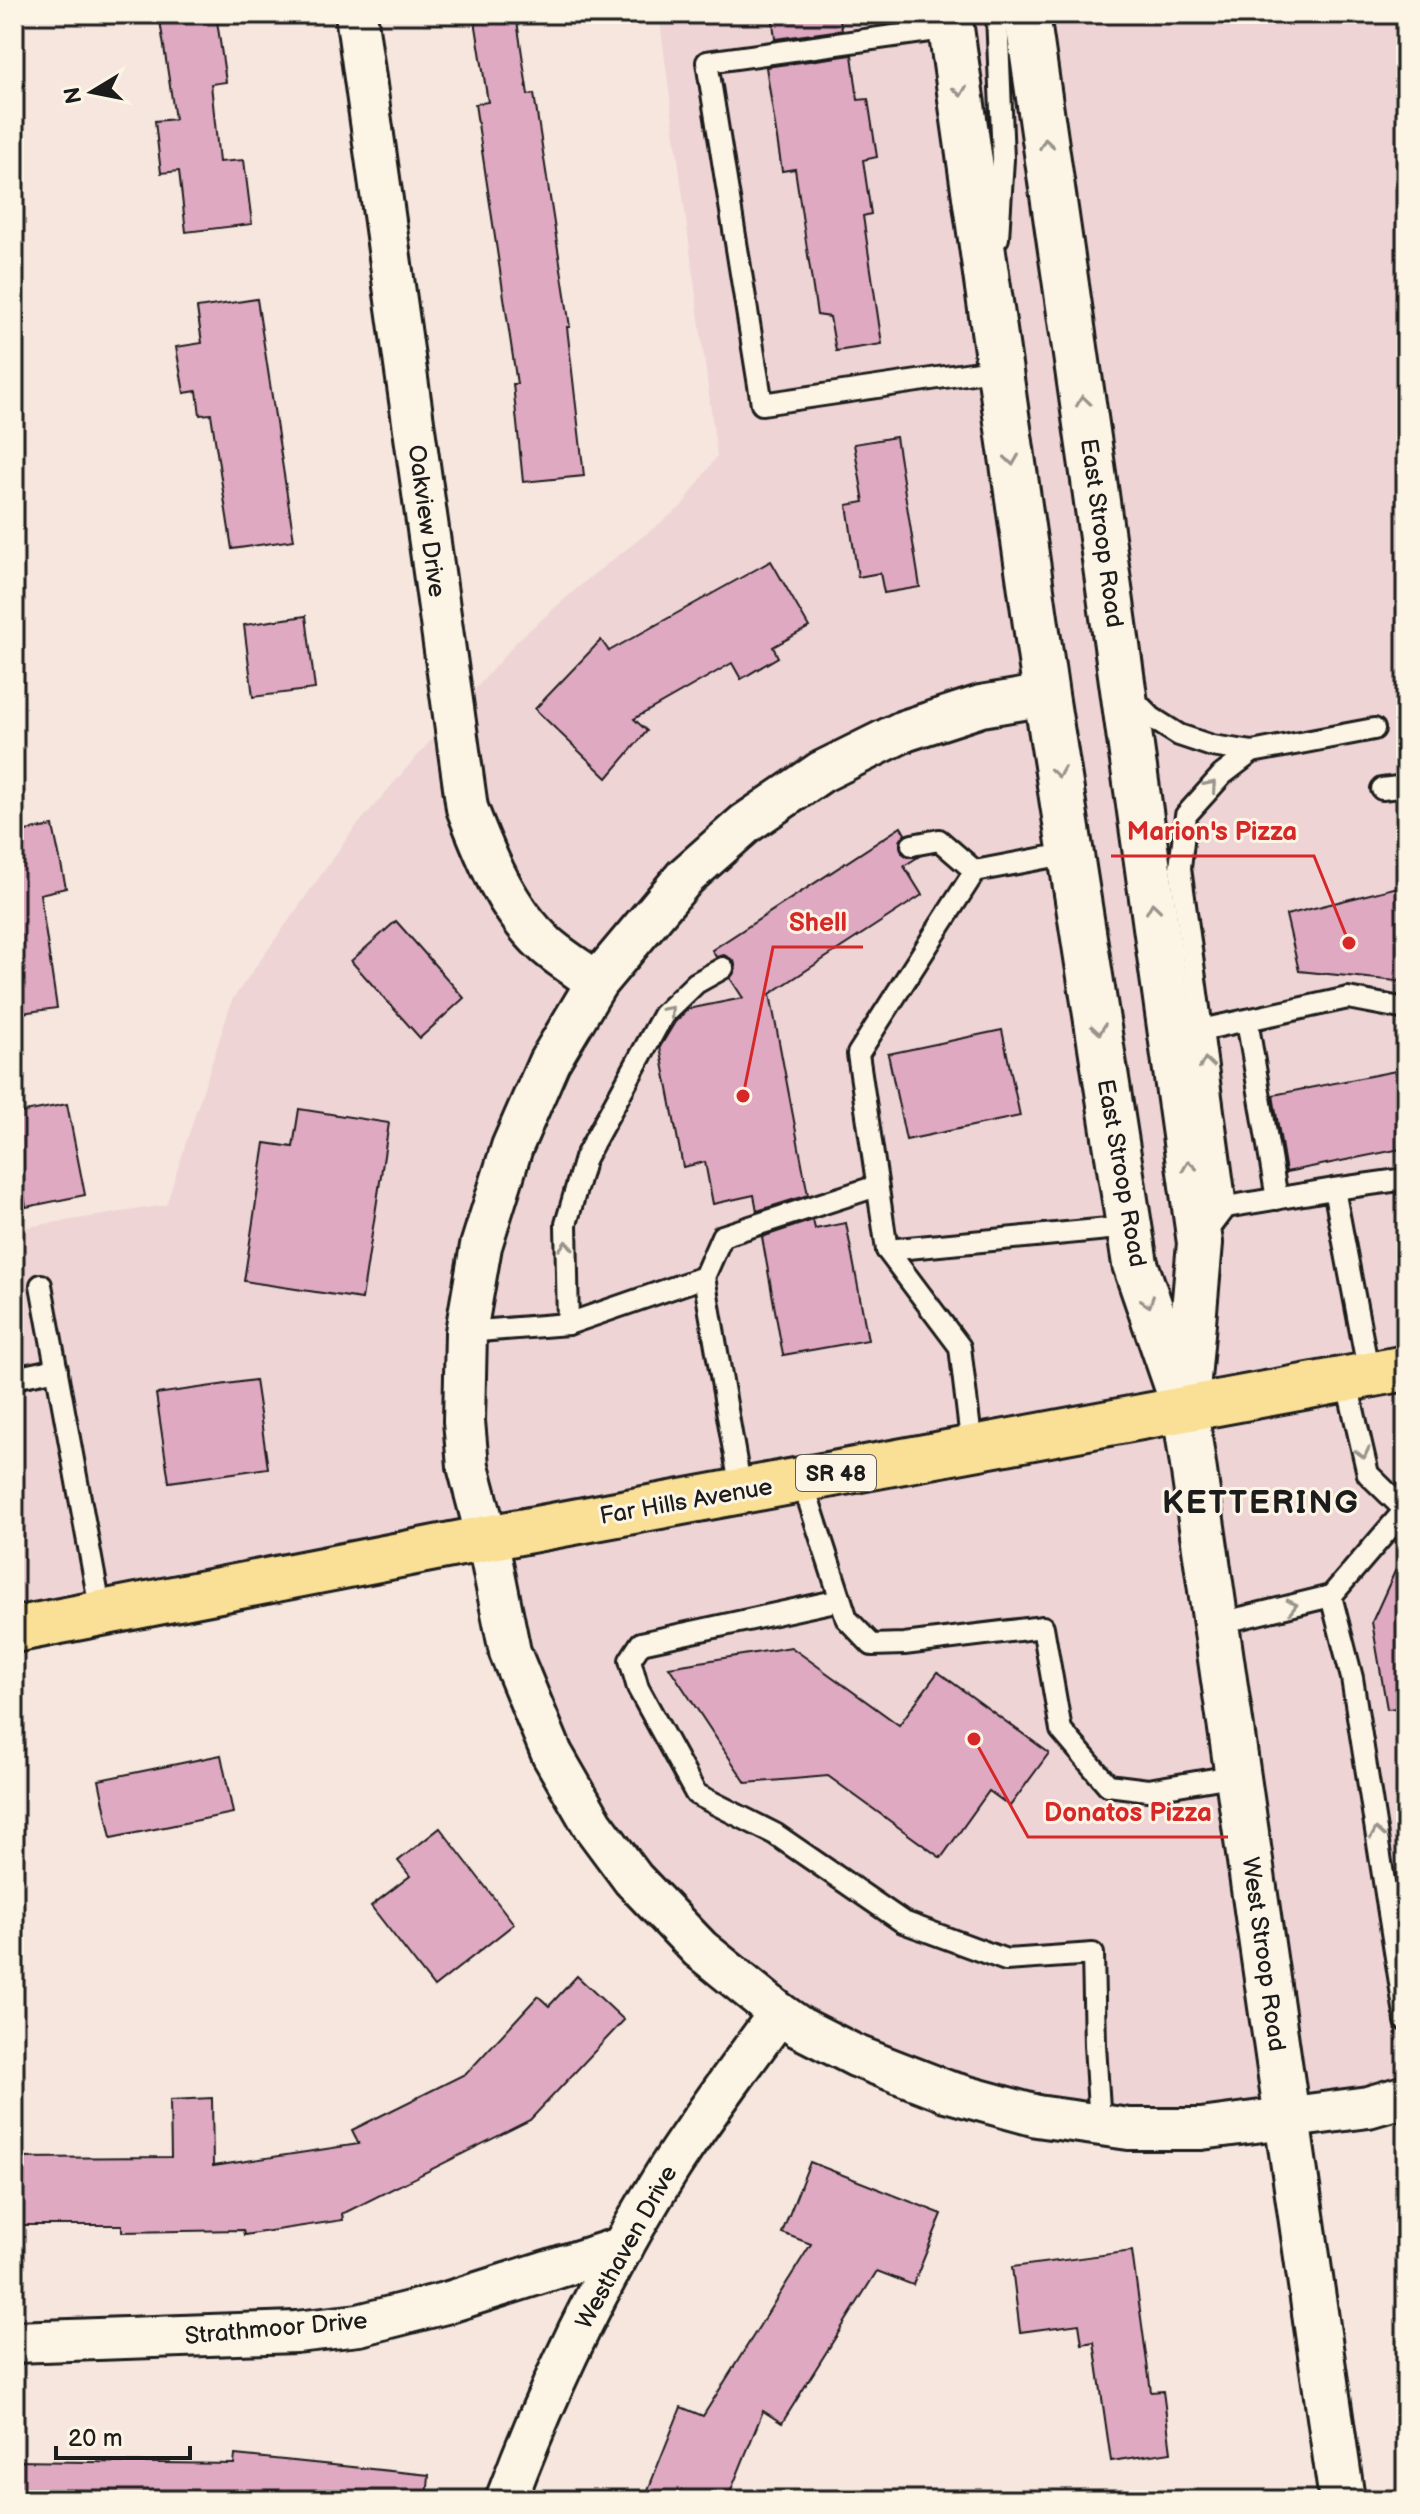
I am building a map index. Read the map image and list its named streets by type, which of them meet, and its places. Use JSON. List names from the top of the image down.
{
  "streets": {
    "main road": [
      "East Stroop Road",
      "SR 48",
      "Far Hills Avenue",
      "West Stroop Road"
    ],
    "street": ["Oakview Drive", "Westhaven Drive", "Strathmoor Drive"]
  },
  "crossings": [
    ["East Stroop Road", "Far Hills Avenue"],
    ["East Stroop Road", "West Stroop Road"],
    ["Far Hills Avenue", "West Stroop Road"],
    ["Westhaven Drive", "Strathmoor Drive"]
  ],
  "districts": ["KETTERING"],
  "places": ["Marion's Pizza", "Shell", "Donatos Pizza"],
  "scale_bar": "20 m",
  "north": "left"
}
